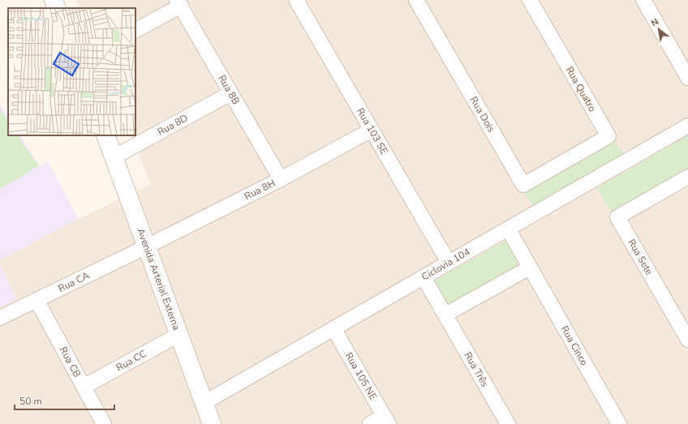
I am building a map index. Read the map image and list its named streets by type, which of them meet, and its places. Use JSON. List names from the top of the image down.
{
  "streets": {
    "main road": ["Avenida Arterial Externa"],
    "street": [
      "Rua Quatro",
      "Rua 8B",
      "Rua Dois",
      "Rua 8D",
      "Rua 103 SE",
      "Rua 8H",
      "Rua Sete",
      "Ciclovia 104",
      "Rua CA",
      "Rua Cinco",
      "Rua CC",
      "Rua CB",
      "Rua Três",
      "Rua 105 NE"
    ]
  },
  "crossings": [
    ["Rua Quatro", "Rua Dois"],
    ["Rua 8B", "Rua 8D"],
    ["Rua 8B", "Rua 8H"],
    ["Rua 8D", "Avenida Arterial Externa"],
    ["Rua 103 SE", "Rua 8H"],
    ["Rua 103 SE", "Ciclovia 104"],
    ["Rua 8H", "Avenida Arterial Externa"],
    ["Rua 8H", "Rua CA"],
    ["Ciclovia 104", "Avenida Arterial Externa"],
    ["Ciclovia 104", "Rua Cinco"],
    ["Ciclovia 104", "Rua Três"],
    ["Ciclovia 104", "Rua 105 NE"],
    ["Avenida Arterial Externa", "Rua CA"],
    ["Avenida Arterial Externa", "Rua CC"],
    ["Rua CA", "Rua CB"],
    ["Rua CC", "Rua CB"]
  ],
  "scale_bar": "50 m",
  "north": "top left"
}
